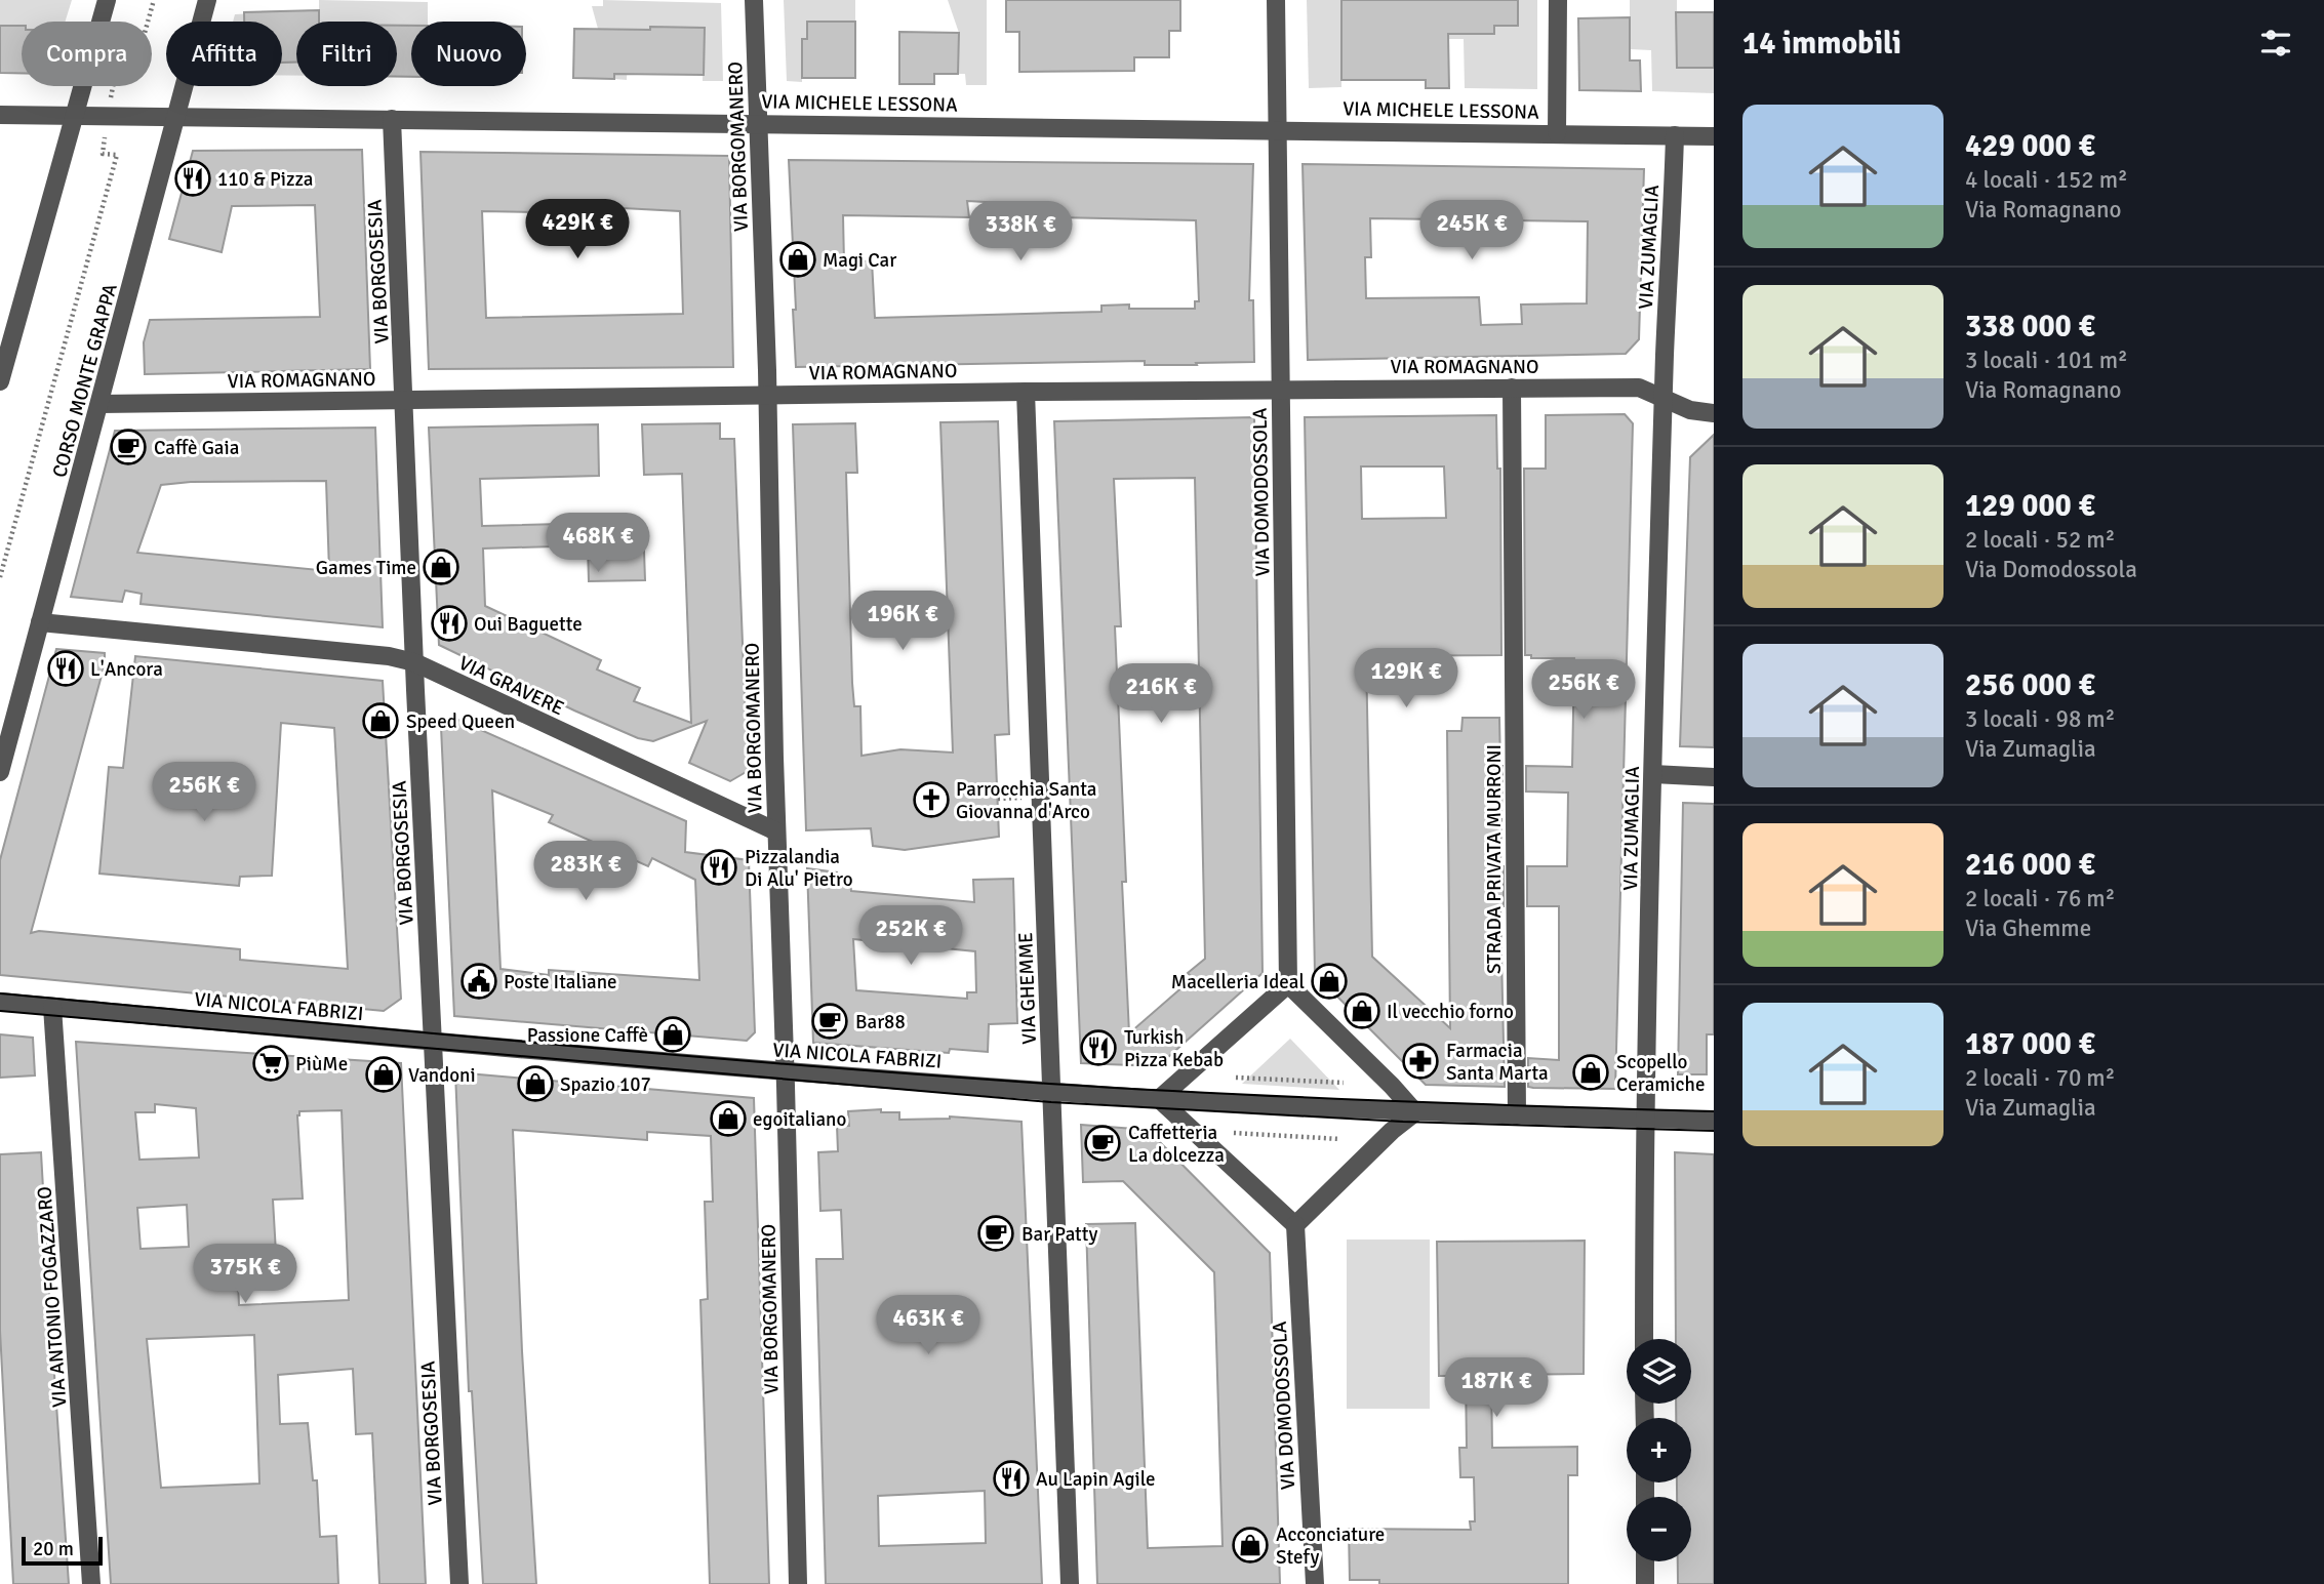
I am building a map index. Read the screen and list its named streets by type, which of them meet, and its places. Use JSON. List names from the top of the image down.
{
  "streets": {
    "street": [
      "VIA MICHELE LESSONA",
      "VIA BORGOMANERO",
      "VIA ZUMAGLIA",
      "VIA BORGOSESIA",
      "VIA ROMAGNANO",
      "CORSO MONTE GRAPPA",
      "VIA DOMODOSSOLA",
      "VIA GRAVERE",
      "STRADA PRIVATA MURRONI",
      "VIA GHEMME",
      "VIA NICOLA FABRIZI",
      "VIA ANTONIO FOGAZZARO"
    ]
  },
  "crossings": [
    ["VIA MICHELE LESSONA", "VIA BORGOMANERO"],
    ["VIA MICHELE LESSONA", "VIA ZUMAGLIA"],
    ["VIA MICHELE LESSONA", "VIA BORGOSESIA"],
    ["VIA MICHELE LESSONA", "CORSO MONTE GRAPPA"],
    ["VIA MICHELE LESSONA", "VIA DOMODOSSOLA"],
    ["VIA BORGOMANERO", "VIA ROMAGNANO"],
    ["VIA BORGOMANERO", "VIA GRAVERE"],
    ["VIA BORGOMANERO", "VIA NICOLA FABRIZI"],
    ["VIA ZUMAGLIA", "VIA ROMAGNANO"],
    ["VIA ZUMAGLIA", "VIA NICOLA FABRIZI"],
    ["VIA BORGOSESIA", "VIA ROMAGNANO"],
    ["VIA BORGOSESIA", "VIA GRAVERE"],
    ["VIA BORGOSESIA", "VIA NICOLA FABRIZI"],
    ["VIA ROMAGNANO", "CORSO MONTE GRAPPA"],
    ["VIA ROMAGNANO", "VIA DOMODOSSOLA"],
    ["VIA ROMAGNANO", "STRADA PRIVATA MURRONI"],
    ["VIA ROMAGNANO", "VIA GHEMME"],
    ["CORSO MONTE GRAPPA", "VIA GRAVERE"],
    ["STRADA PRIVATA MURRONI", "VIA NICOLA FABRIZI"],
    ["VIA GHEMME", "VIA NICOLA FABRIZI"],
    ["VIA NICOLA FABRIZI", "VIA ANTONIO FOGAZZARO"]
  ],
  "places": {
    "restaurant": [
      "110 & Pizza",
      "Oui Baguette",
      "L'Ancora",
      "Pizzalandia Di Alu' Pietro",
      "Turkish Pizza Kebab",
      "Au Lapin Agile"
    ],
    "shop": [
      "Magi Car",
      "Games Time",
      "Speed Queen",
      "Macelleria Ideal",
      "Il vecchio forno",
      "Passione Caffè",
      "Scopello Ceramiche",
      "Vandoni",
      "Spazio 107",
      "egoitaliano",
      "Acconciature Stefy"
    ],
    "cafe": [
      "Caffè Gaia",
      "Bar88",
      "Caffetteria La dolcezza",
      "Bar Patty"
    ],
    "church": ["Parrocchia Santa Giovanna d'Arco"],
    "public building": ["Poste Italiane"],
    "pharmacy": ["Farmacia Santa Marta"],
    "supermarket": ["PiùMe"]
  },
  "scale_bar": "20 m",
  "page": {
    "heading": "14 immobili",
    "chip": [
      "Compra",
      "Affitta",
      "Filtri",
      "Nuovo"
    ],
    "list": [
      {
        "name": "429 000 €",
        "note": "4 locali · 152 m² · Via Romagnano"
      },
      {
        "name": "338 000 €",
        "note": "3 locali · 101 m² · Via Romagnano"
      },
      {
        "name": "129 000 €",
        "note": "2 locali · 52 m² · Via Domodossola"
      },
      {
        "name": "256 000 €",
        "note": "3 locali · 98 m² · Via Zumaglia"
      },
      {
        "name": "216 000 €",
        "note": "2 locali · 76 m² · Via Ghemme"
      },
      {
        "name": "187 000 €",
        "note": "2 locali · 70 m² · Via Zumaglia"
      }
    ],
    "price": [
      "429K €",
      "245K €",
      "338K €",
      "468K €",
      "196K €",
      "129K €",
      "256K €",
      "216K €",
      "256K €",
      "283K €",
      "252K €",
      "375K €",
      "463K €",
      "187K €"
    ],
    "map_buttons": ["+", "−"],
    "scale": "20 m"
  }
}
